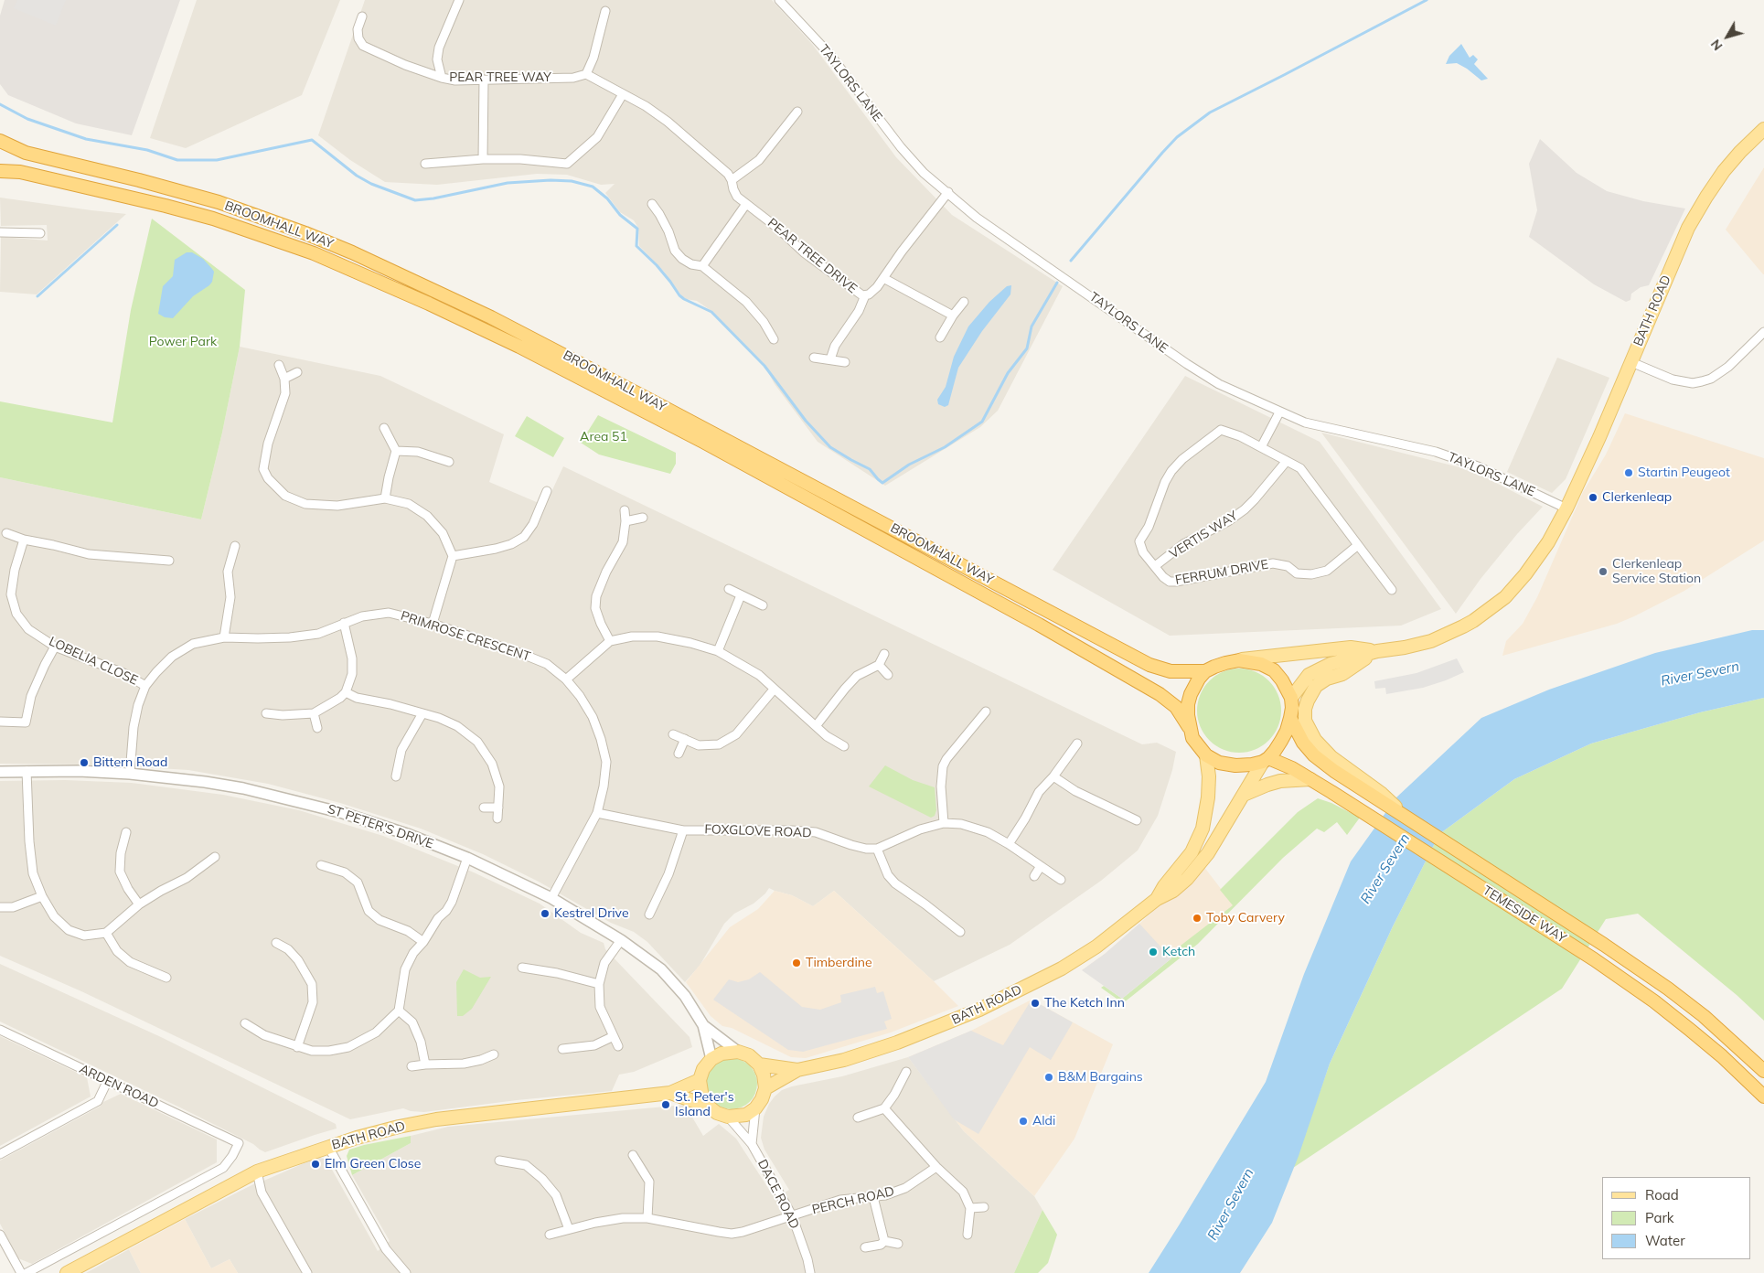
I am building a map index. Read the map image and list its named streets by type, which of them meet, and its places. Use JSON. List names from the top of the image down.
{
  "streets": {
    "highway": ["BROOMHALL WAY", "TEMESIDE WAY"],
    "main road": ["BATH ROAD"],
    "street": [
      "PEAR TREE WAY",
      "TAYLORS LANE",
      "PEAR TREE DRIVE",
      "VERTIS WAY",
      "FERRUM DRIVE",
      "PRIMROSE CRESCENT",
      "LOBELIA CLOSE",
      "ST PETER'S DRIVE",
      "FOXGLOVE ROAD",
      "ARDEN ROAD",
      "DACE ROAD",
      "PERCH ROAD"
    ]
  },
  "crossings": [
    ["PEAR TREE WAY", "PEAR TREE DRIVE"],
    ["TAYLORS LANE", "PEAR TREE DRIVE"],
    ["TAYLORS LANE", "BATH ROAD"],
    ["BROOMHALL WAY", "BATH ROAD"],
    ["BROOMHALL WAY", "TEMESIDE WAY"],
    ["BATH ROAD", "ST PETER'S DRIVE"],
    ["BATH ROAD", "TEMESIDE WAY"],
    ["BATH ROAD", "DACE ROAD"],
    ["VERTIS WAY", "FERRUM DRIVE"],
    ["PRIMROSE CRESCENT", "LOBELIA CLOSE"],
    ["PRIMROSE CRESCENT", "ST PETER'S DRIVE"],
    ["PRIMROSE CRESCENT", "FOXGLOVE ROAD"],
    ["ST PETER'S DRIVE", "DACE ROAD"],
    ["DACE ROAD", "PERCH ROAD"]
  ],
  "water": ["River Severn"],
  "parks": ["Power Park", "Area 51"],
  "places": [
    "Startin Peugeot",
    "Clerkenleap",
    "Clerkenleap Service Station",
    "Bittern Road",
    "Kestrel Drive",
    "Toby Carvery",
    "Ketch",
    "Timberdine",
    "The Ketch Inn",
    "B&M Bargains",
    "St. Peter's Island",
    "Aldi",
    "Elm Green Close"
  ],
  "legend": ["Road", "Park", "Water"],
  "north": "bottom left"
}
